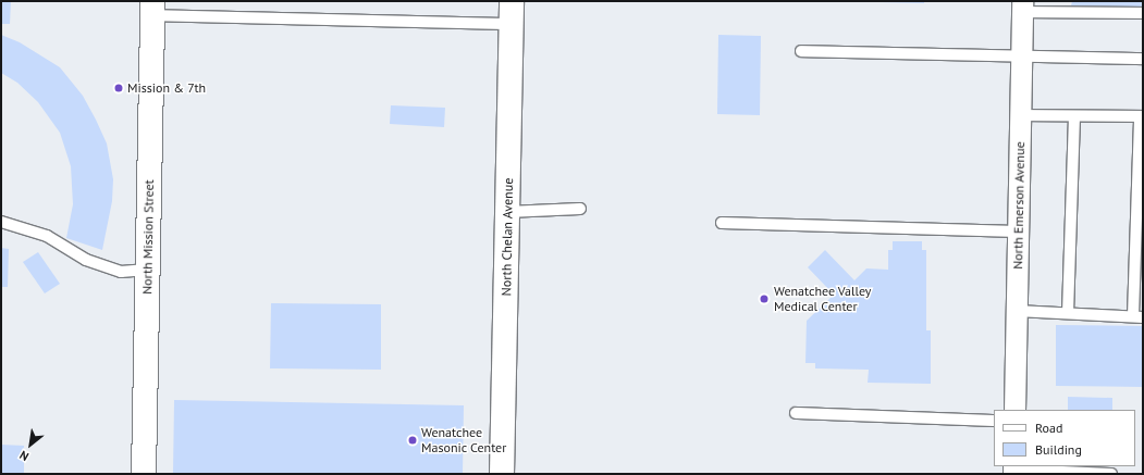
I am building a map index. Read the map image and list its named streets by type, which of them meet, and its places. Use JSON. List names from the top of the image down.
{
  "streets": {
    "main road": ["North Mission Street", "North Chelan Avenue"],
    "street": ["North Emerson Avenue"]
  },
  "places": ["Mission & 7th", "Wenatchee Valley Medical Center", "Wenatchee Masonic Center"],
  "legend": ["Road", "Building"],
  "north": "bottom left"
}
